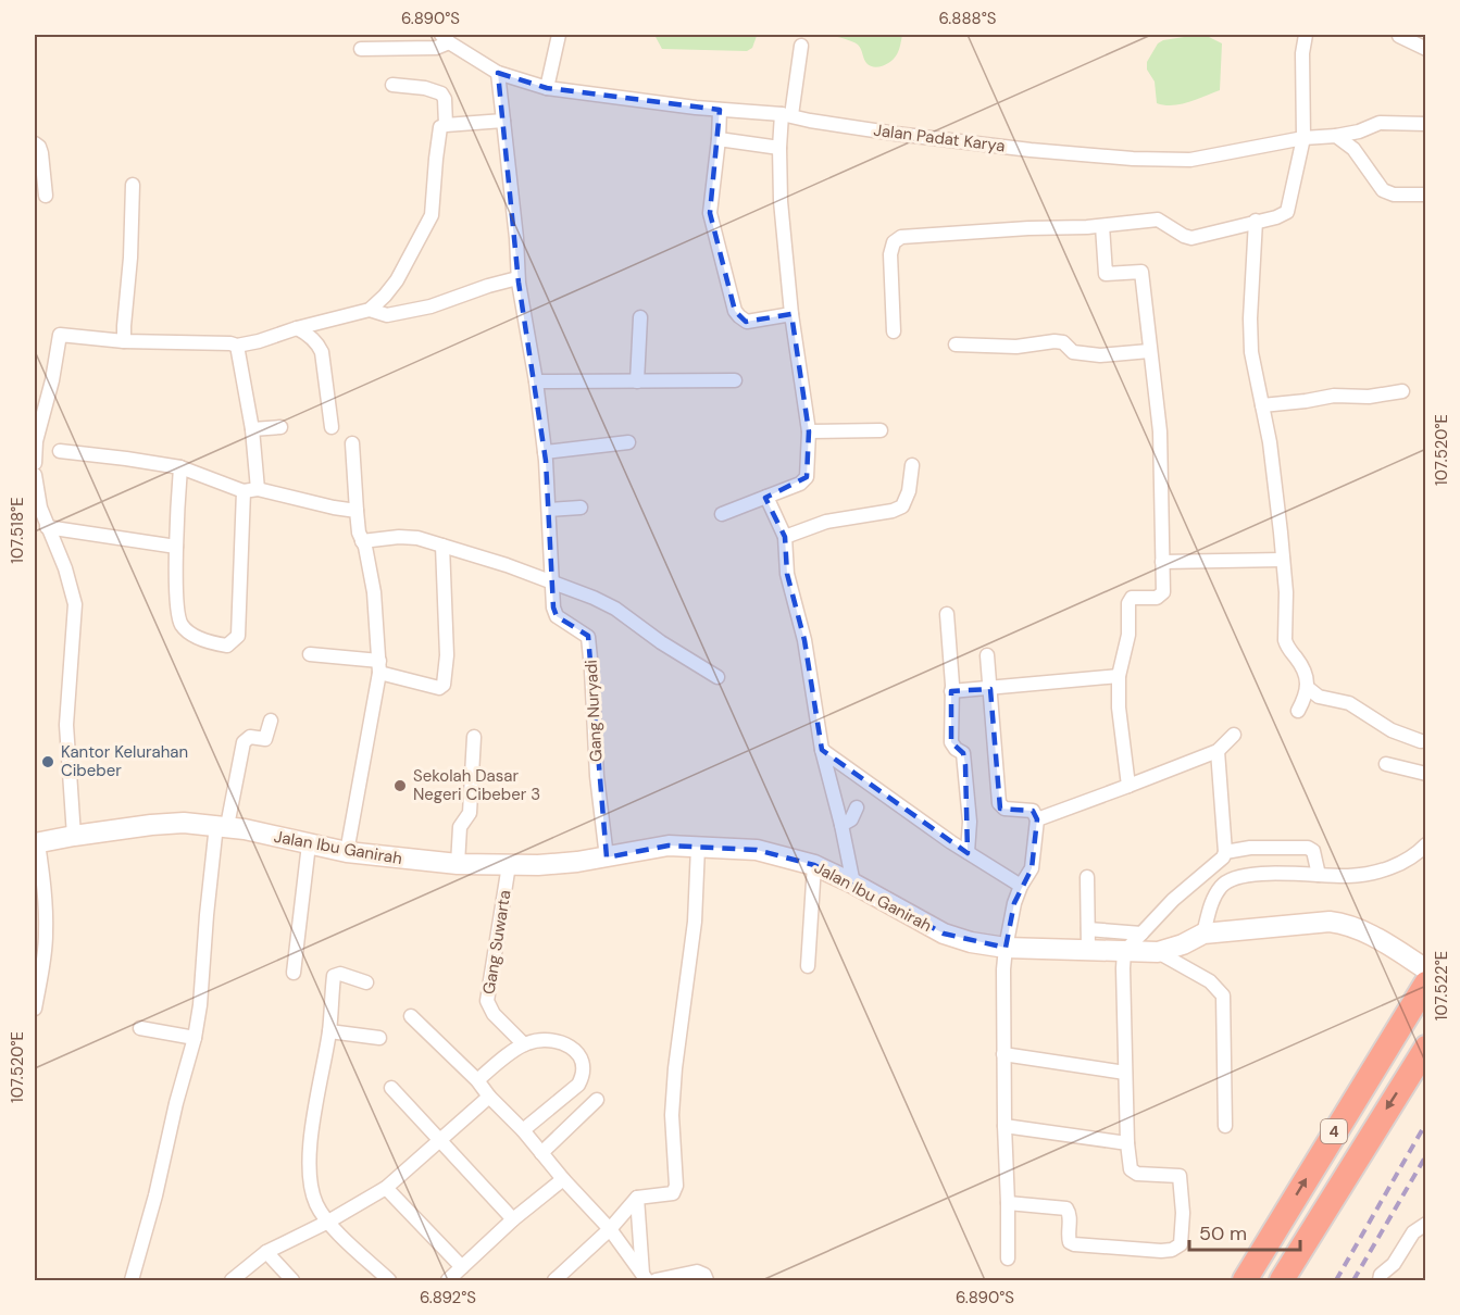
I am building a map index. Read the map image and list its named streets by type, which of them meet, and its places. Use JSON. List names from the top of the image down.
{
  "streets": {
    "highway": ["4"],
    "main road": ["Jalan Ibu Ganirah"],
    "street": ["Jalan Padat Karya", "Gang Nuryadi", "Gang Suwarta"]
  },
  "crossings": [
    ["Jalan Padat Karya", "Gang Nuryadi"],
    ["Gang Nuryadi", "Jalan Ibu Ganirah"],
    ["Jalan Ibu Ganirah", "Gang Suwarta"]
  ],
  "places": ["Kantor Kelurahan Cibeber", "Sekolah Dasar Negeri Cibeber 3"],
  "scale_bar": "50 m",
  "coordinates": [
    "6.890°S",
    "6.888°S",
    "107.520°E",
    "107.518°E",
    "107.522°E",
    "6.892°S"
  ]
}
